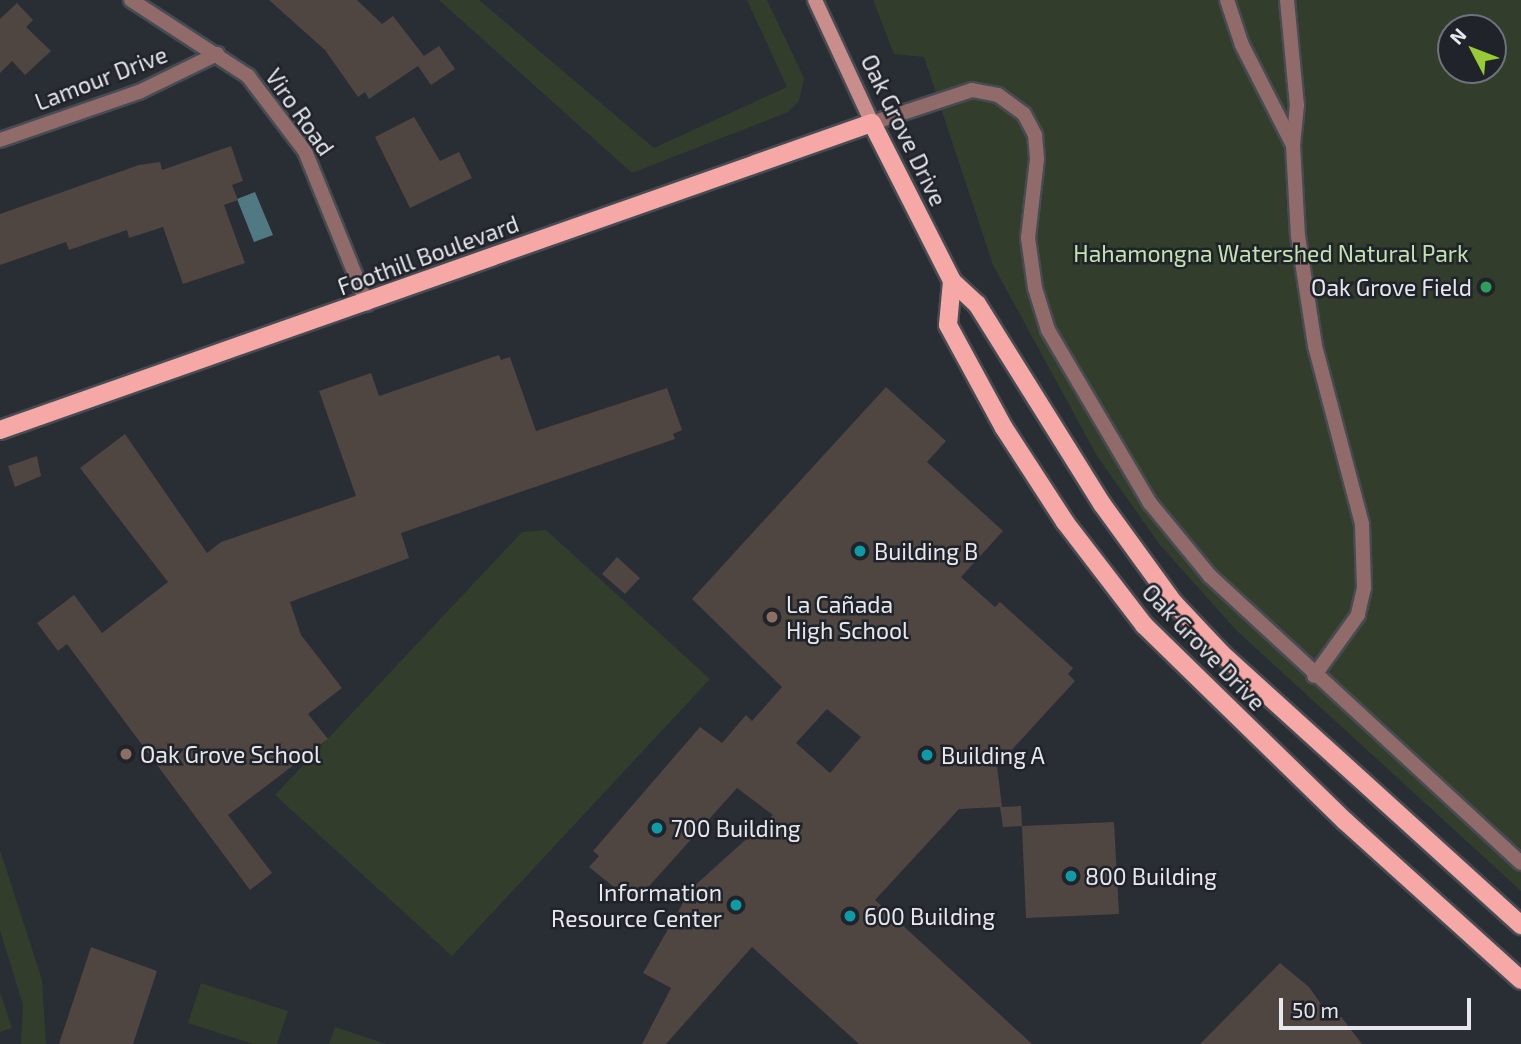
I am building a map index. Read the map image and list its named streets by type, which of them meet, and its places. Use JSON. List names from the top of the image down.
{
  "streets": {
    "main road": ["Oak Grove Drive", "Foothill Boulevard"],
    "street": ["Lamour Drive", "Viro Road"]
  },
  "crossings": [
    ["Lamour Drive", "Viro Road"],
    ["Viro Road", "Foothill Boulevard"],
    ["Oak Grove Drive", "Foothill Boulevard"]
  ],
  "parks": ["Hahamongna Watershed Natural Park"],
  "places": [
    "Oak Grove Field",
    "Building B",
    "La Cañada High School",
    "Oak Grove School",
    "Building A",
    "700 Building",
    "800 Building",
    "Information Resource Center",
    "600 Building"
  ],
  "scale_bar": "50 m",
  "north": "top left"
}
